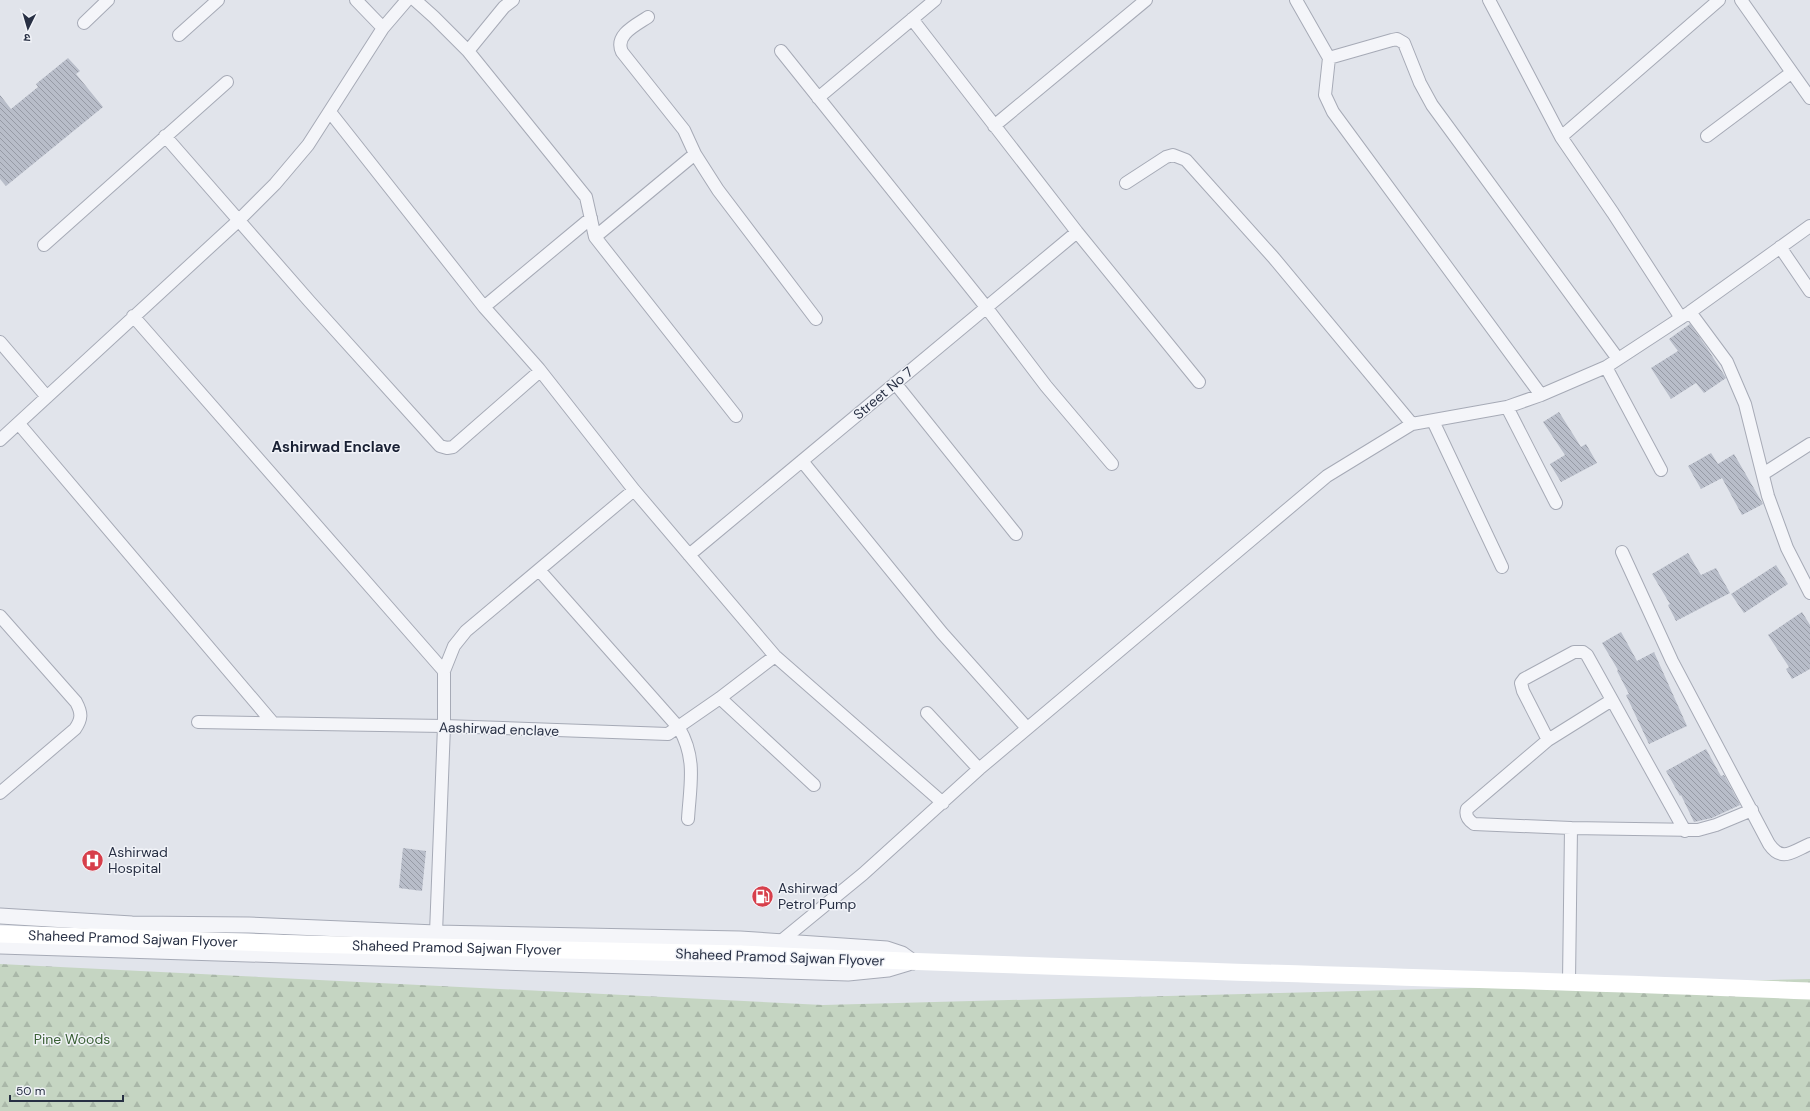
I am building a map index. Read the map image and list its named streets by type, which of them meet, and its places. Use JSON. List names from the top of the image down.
{
  "streets": {
    "main road": ["Shaheed Pramod Sajwan Flyover"],
    "street": ["Street No 7", "Aashirwad enclave"]
  },
  "districts": ["Ashirwad Enclave"],
  "parks": ["Pine Woods"],
  "places": {
    "hospital": ["Ashirwad Hospital"],
    "fuel station": ["Ashirwad Petrol Pump"]
  },
  "scale_bar": "50 m",
  "north": "bottom"
}
